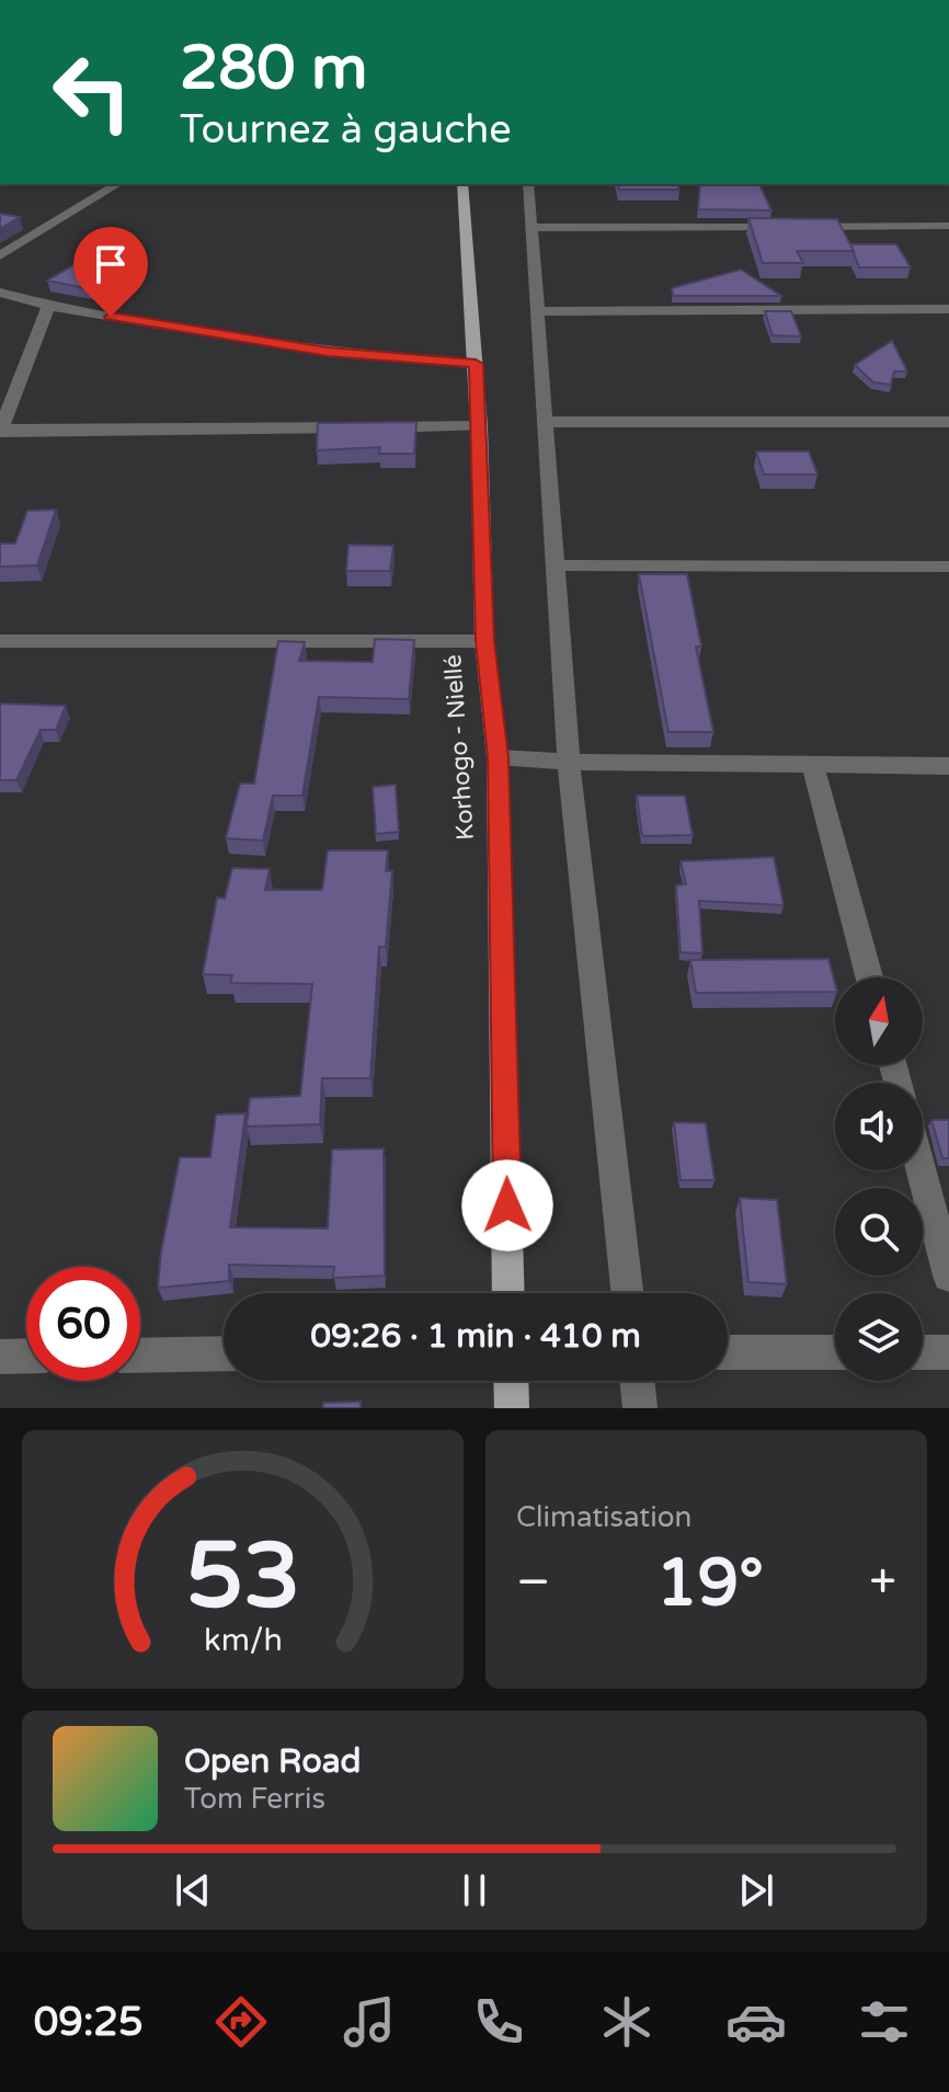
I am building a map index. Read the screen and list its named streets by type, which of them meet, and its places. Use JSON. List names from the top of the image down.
{
  "streets": {
    "main road": ["Korhogo - Niellé"]
  },
  "north": "top",
  "page": {
    "turn": ["280 m", "Tournez à gauche"],
    "limit": "60",
    "trip": "09:26 · 1 min · 410 m",
    "tile": "Climatisation",
    "heat": ["−", "19°", "+"],
    "song": ["Open Road", "Tom Ferris"],
    "tabs": "09:25",
    "gauge": ["53", "km/h"]
  }
}
